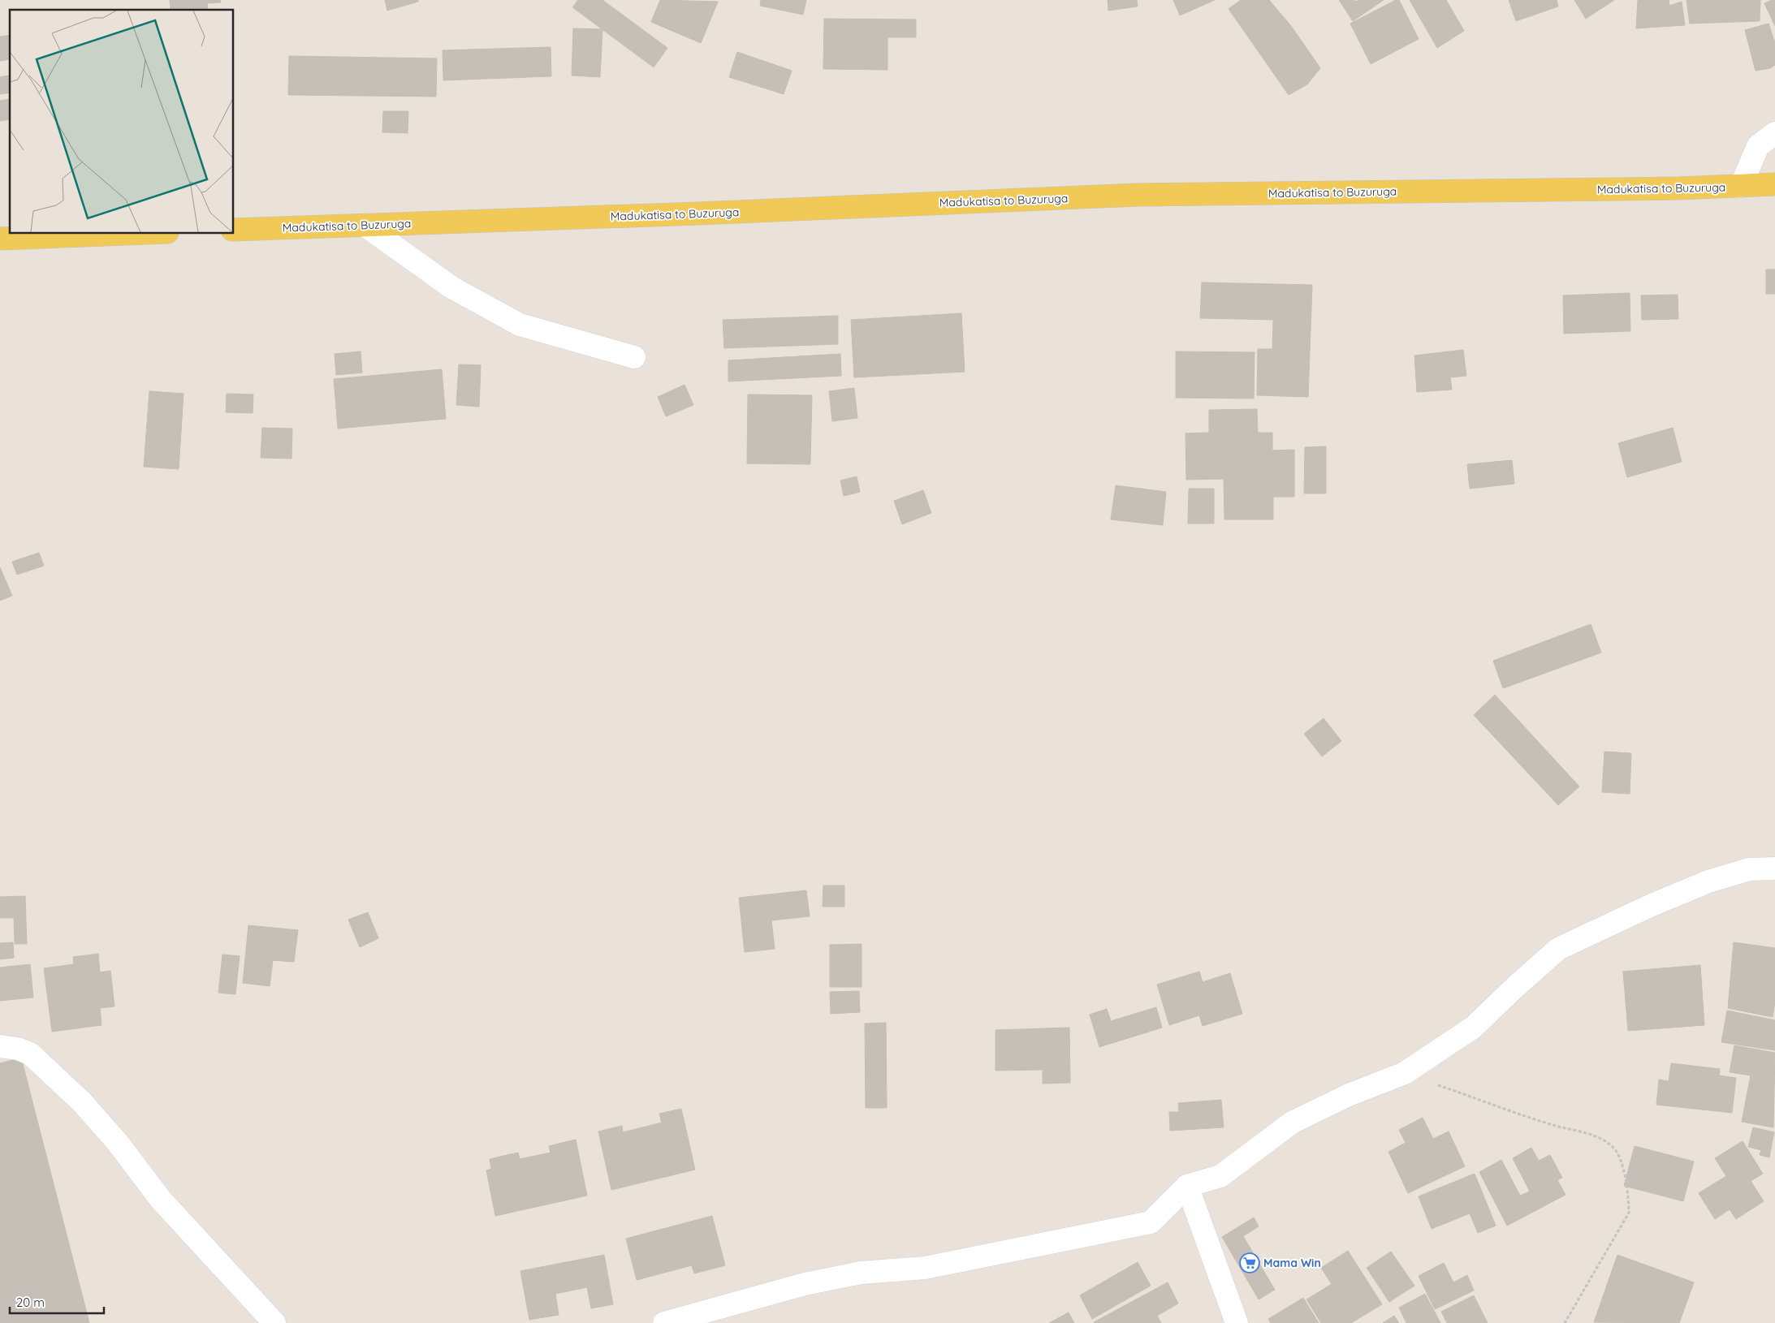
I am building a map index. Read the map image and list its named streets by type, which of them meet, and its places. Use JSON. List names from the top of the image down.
{
  "streets": {
    "main road": ["Madukatisa to Buzuruga"]
  },
  "places": {
    "supermarket": ["Mama Win"]
  },
  "scale_bar": "20 m"
}
